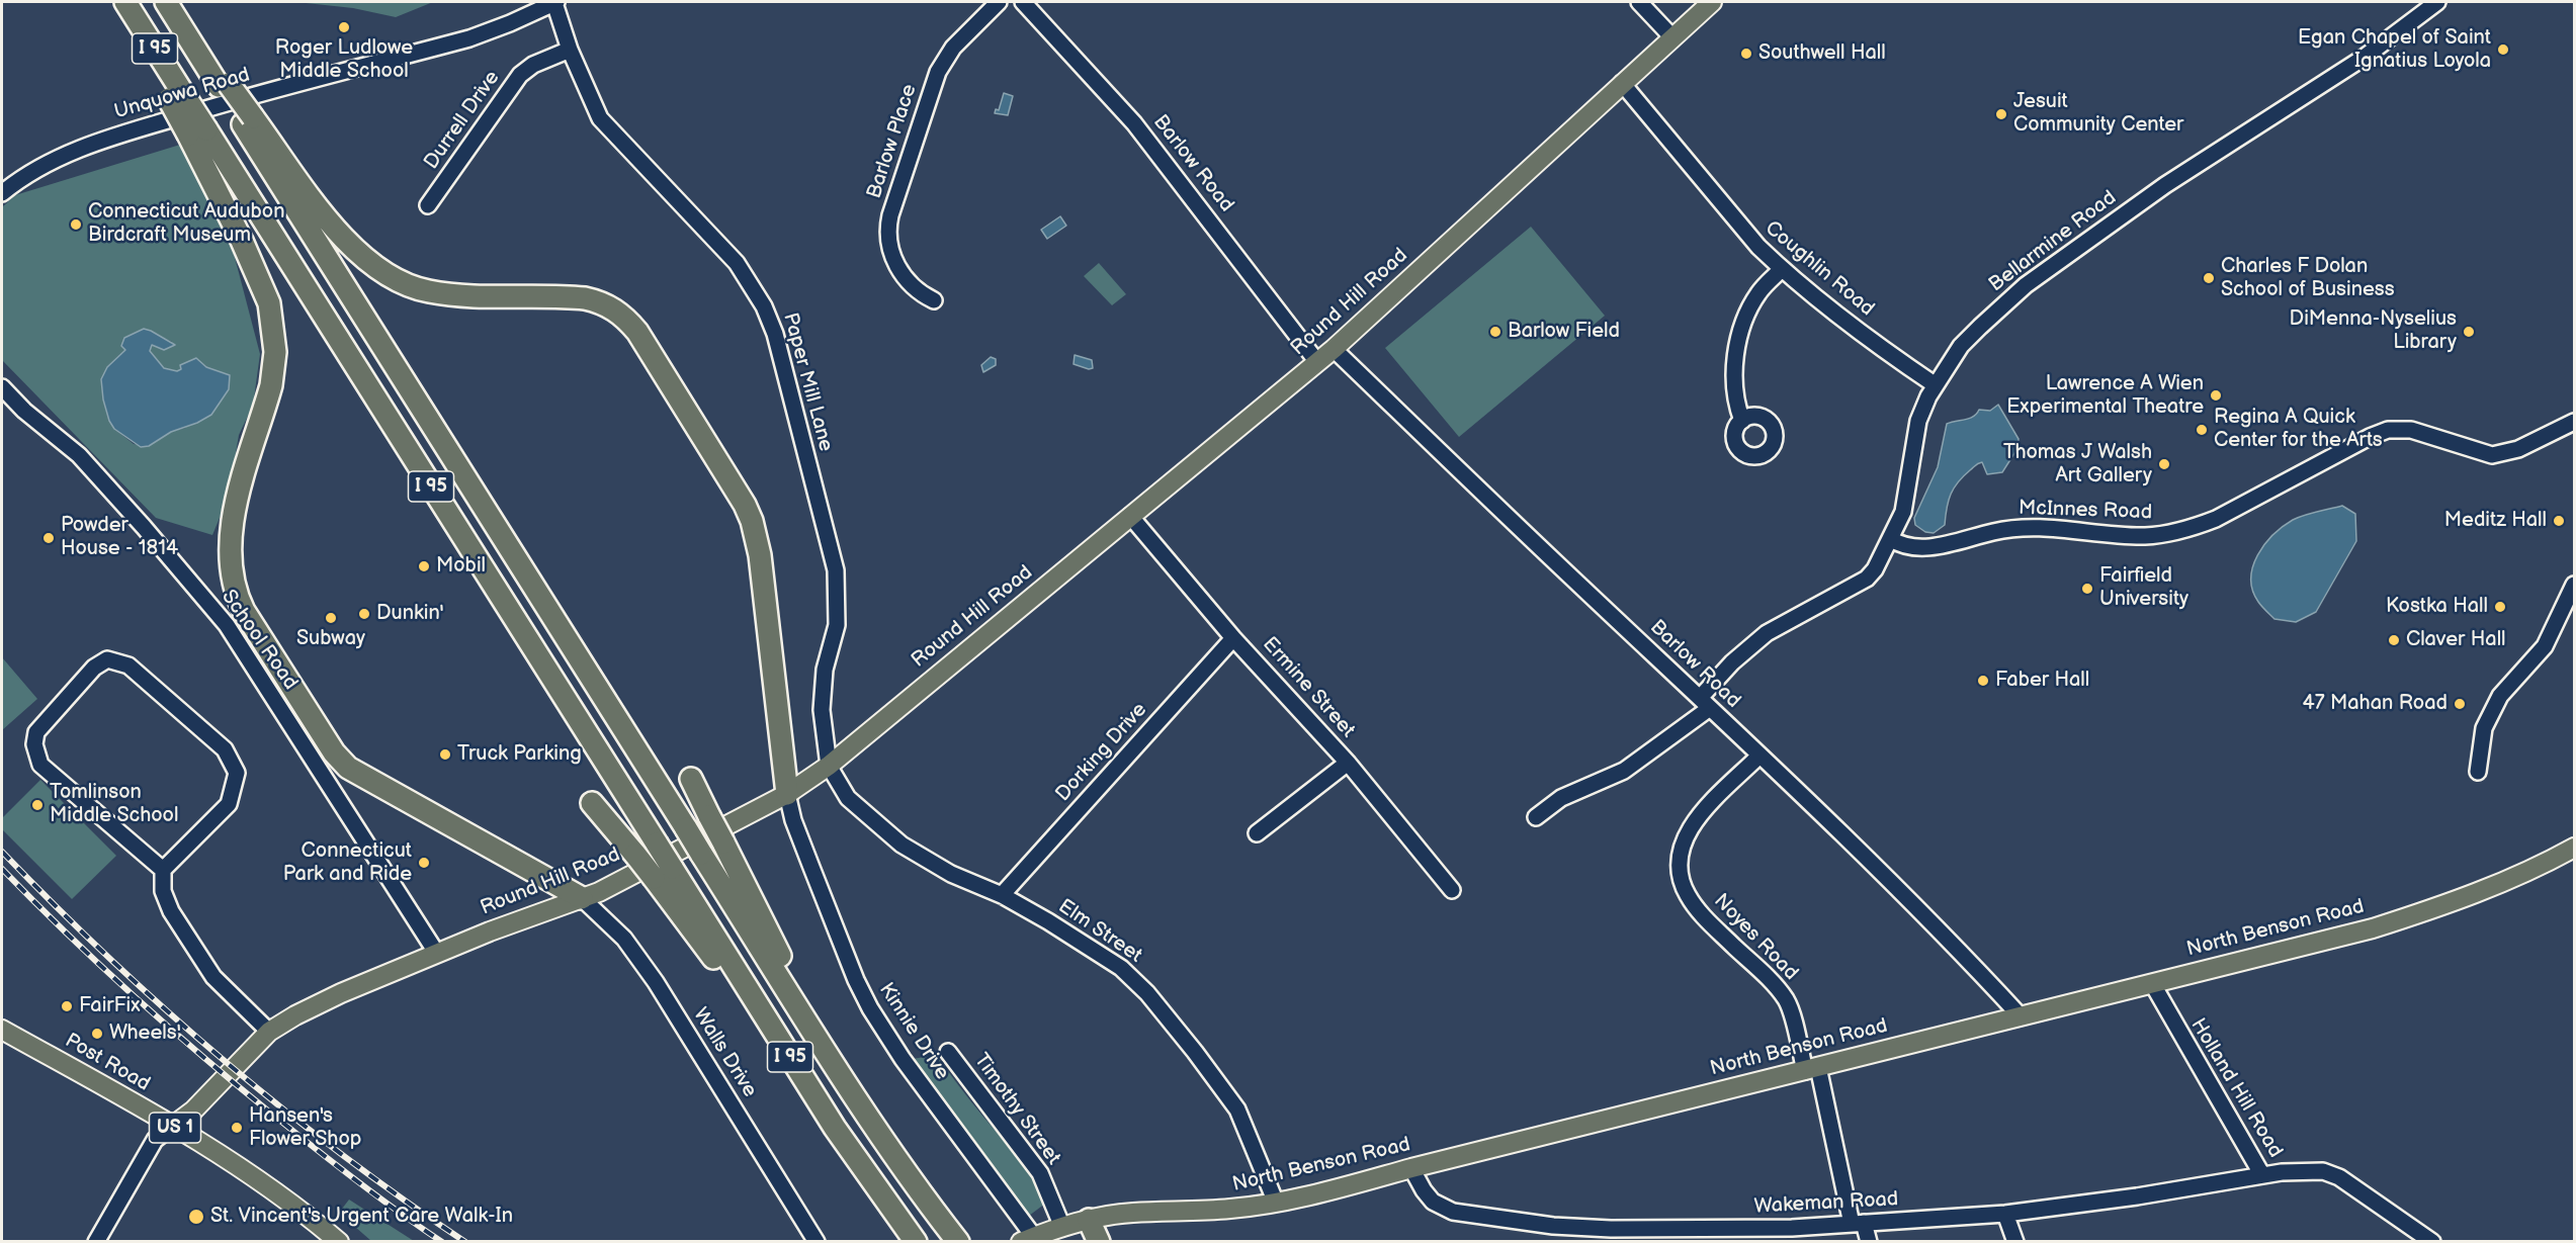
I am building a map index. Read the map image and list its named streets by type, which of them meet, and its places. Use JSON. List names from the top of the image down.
{
  "streets": {
    "highway": ["I 95"],
    "main road": [
      "Round Hill Road",
      "North Benson Road",
      "Post Road",
      "US 1"
    ],
    "street": [
      "Unquowa Road",
      "Durrell Drive",
      "Barlow Place",
      "Barlow Road",
      "Bellarmine Road",
      "Coughlin Road",
      "Paper Mill Lane",
      "McInnes Road",
      "School Road",
      "Ermine Street",
      "Dorking Drive",
      "Elm Street",
      "Noyes Road",
      "Kinnie Drive",
      "Walls Drive",
      "Holland Hill Road",
      "Timothy Street",
      "Wakeman Road"
    ]
  },
  "crossings": [
    ["Unquowa Road", "Paper Mill Lane"],
    ["Durrell Drive", "Paper Mill Lane"],
    ["Barlow Road", "Bellarmine Road"],
    ["Barlow Road", "Round Hill Road"],
    ["Barlow Road", "North Benson Road"],
    ["Barlow Road", "Noyes Road"],
    ["Bellarmine Road", "Coughlin Road"],
    ["Bellarmine Road", "McInnes Road"],
    ["Coughlin Road", "Round Hill Road"],
    ["Round Hill Road", "Paper Mill Lane"],
    ["Round Hill Road", "School Road"],
    ["Round Hill Road", "Ermine Street"],
    ["Round Hill Road", "Elm Street"],
    ["Round Hill Road", "Kinnie Drive"],
    ["Round Hill Road", "Walls Drive"],
    ["Round Hill Road", "Post Road"],
    ["Paper Mill Lane", "Elm Street"],
    ["Ermine Street", "Dorking Drive"],
    ["Dorking Drive", "Elm Street"],
    ["North Benson Road", "Elm Street"],
    ["North Benson Road", "Noyes Road"],
    ["North Benson Road", "Kinnie Drive"],
    ["North Benson Road", "Holland Hill Road"],
    ["North Benson Road", "Timothy Street"],
    ["North Benson Road", "Wakeman Road"],
    ["Noyes Road", "Wakeman Road"],
    ["Holland Hill Road", "Wakeman Road"]
  ],
  "places": [
    "Roger Ludlowe Middle School",
    "Egan Chapel of Saint Ignatius Loyola",
    "Southwell Hall",
    "Jesuit Community Center",
    "Connecticut Audubon Birdcraft Museum",
    "Charles F Dolan School of Business",
    "Barlow Field",
    "DiMenna-Nyselius Library",
    "Lawrence A Wien Experimental Theatre",
    "Regina A Quick Center for the Arts",
    "Thomas J Walsh Art Gallery",
    "Meditz Hall",
    "Powder House - 1814",
    "Mobil",
    "Fairfield University",
    "Kostka Hall",
    "Dunkin'",
    "Subway",
    "Claver Hall",
    "Faber Hall",
    "47 Mahan Road",
    "Truck Parking",
    "Tomlinson Middle School",
    "Connecticut Park and Ride",
    "FairFix",
    "Wheels'",
    "Hansen's Flower Shop",
    "St. Vincent's Urgent Care Walk-In"
  ]
}
